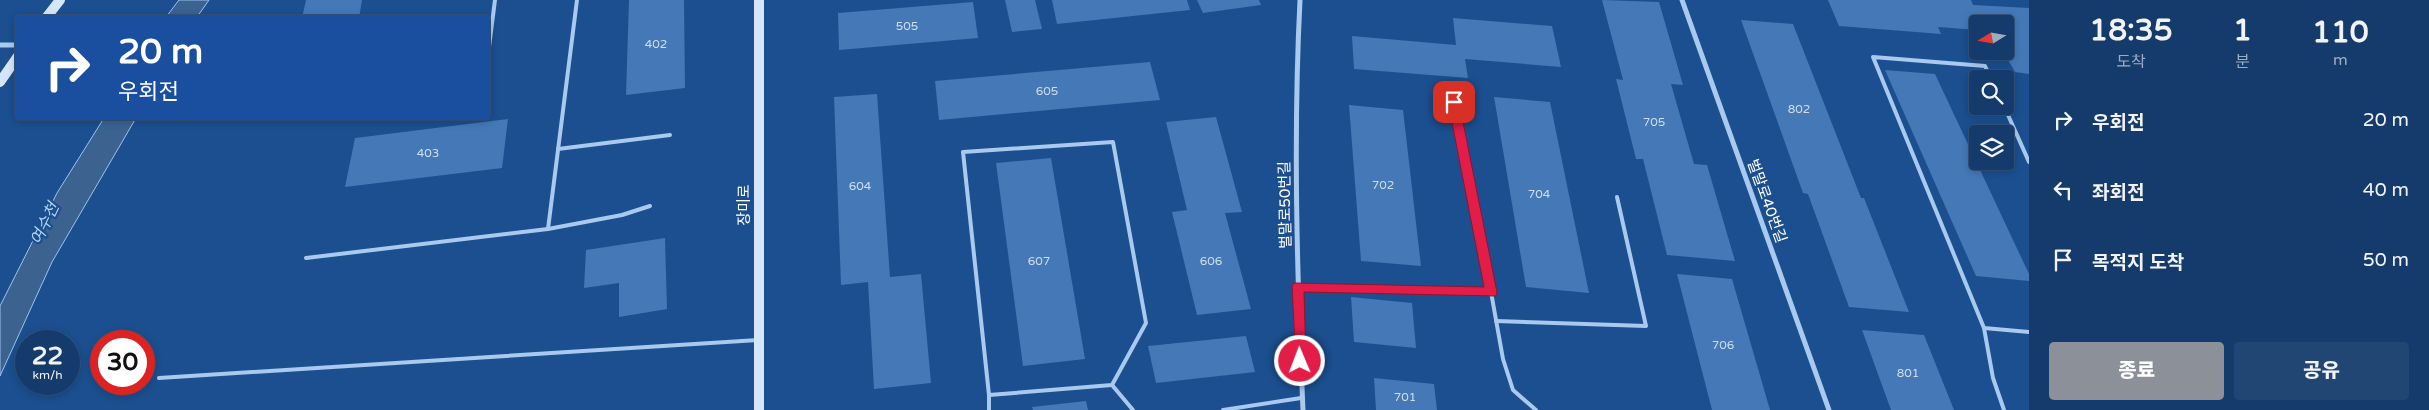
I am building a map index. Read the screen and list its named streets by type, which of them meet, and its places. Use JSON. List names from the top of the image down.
{
  "streets": {
    "street": ["벌말로40번길", "장미로", "벌말로50번길"]
  },
  "water": ["여수천"],
  "house_numbers": [
    "505",
    "402",
    "605",
    "802",
    "705",
    "403",
    "702",
    "604",
    "704",
    "607",
    "606",
    "706",
    "801",
    "701"
  ],
  "north": "left",
  "page": {
    "eta": [
      "18:35",
      "도착",
      "1",
      "분",
      "110",
      "m"
    ],
    "turn": ["20 m", "우회전"],
    "list": [
      {
        "name": "우회전",
        "value": "20 m"
      },
      {
        "name": "좌회전",
        "value": "40 m"
      },
      {
        "name": "목적지 도착",
        "value": "50 m"
      }
    ],
    "speed": "22 km/h",
    "limit": "30",
    "buttons": ["종료", "공유"]
  }
}
